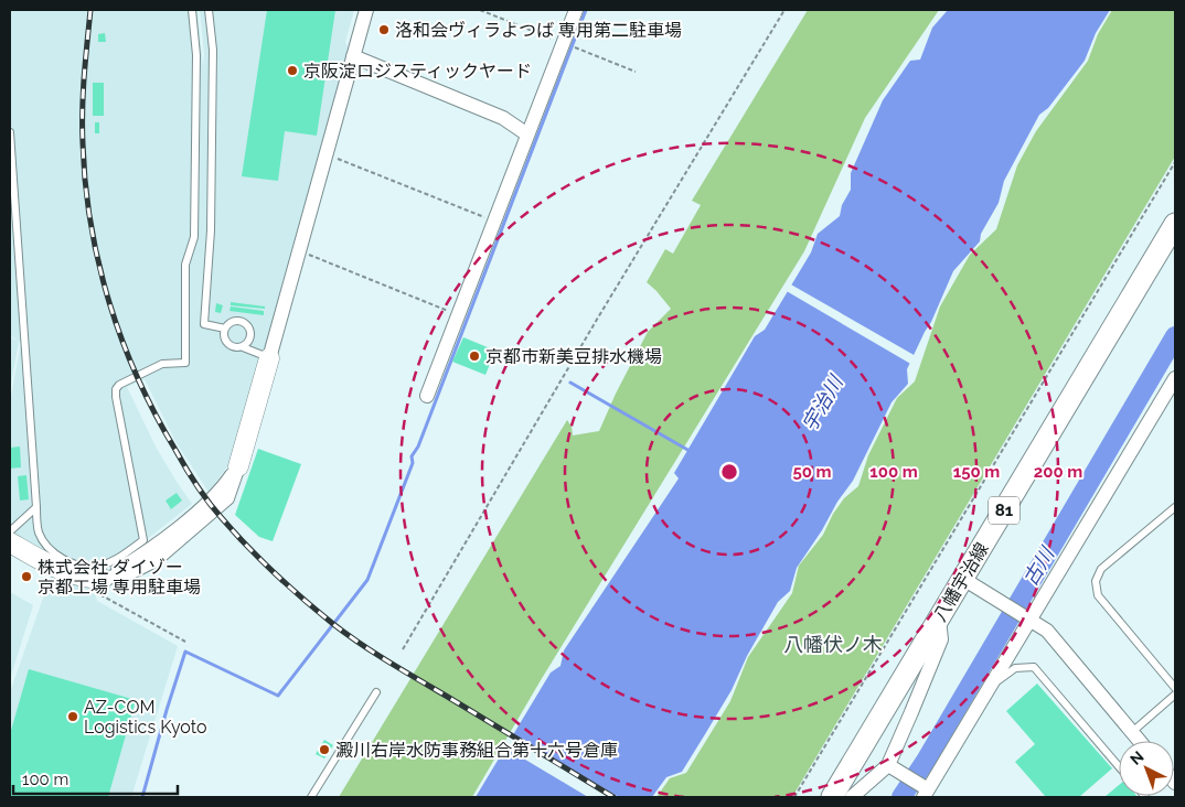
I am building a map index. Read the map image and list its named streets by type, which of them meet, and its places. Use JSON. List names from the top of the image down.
{
  "streets": {
    "main road": ["81", "八幡宇治線"]
  },
  "districts": ["八幡伏ノ木"],
  "water": ["宇治川", "古川"],
  "places": [
    "洛和会ヴィラよつば 専用第二駐車場",
    "京阪淀ロジスティックヤード",
    "京都市新美豆排水機場",
    "株式会社 ダイゾー 京都工場 専用駐車場",
    "AZ-COM Logistics Kyoto",
    "澱川右岸水防事務組合第十六号倉庫"
  ],
  "scale_bar": "100 m",
  "north": "top left",
  "rings": [
    "50 m",
    "100 m",
    "150 m",
    "200 m"
  ]
}
